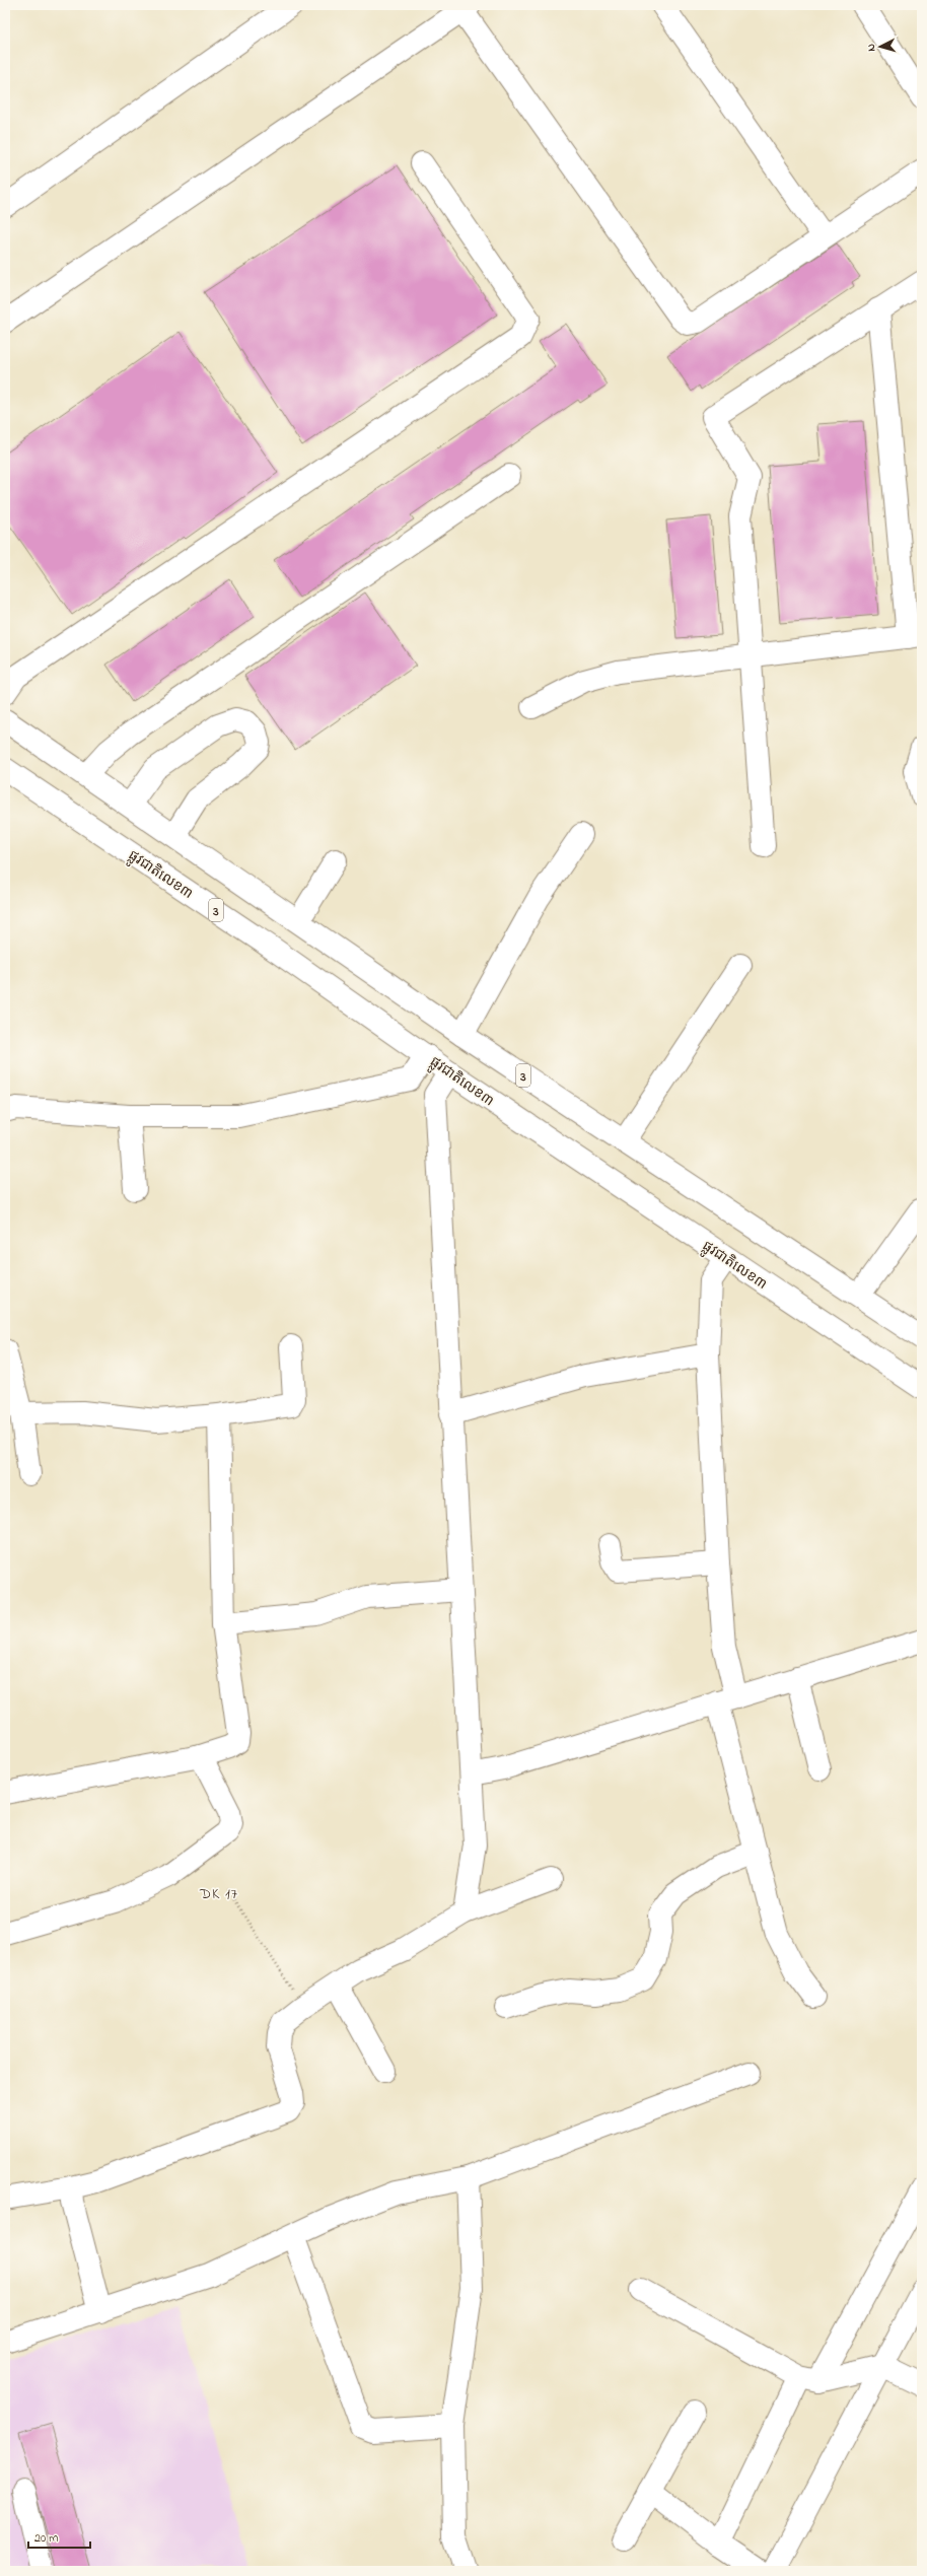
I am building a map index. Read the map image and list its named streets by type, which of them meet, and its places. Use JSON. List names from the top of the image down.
{
  "streets": {
    "main road": ["ផ្លូវជាតិលេខ៣", "3"]
  },
  "districts": ["DK 17"],
  "scale_bar": "20 m",
  "north": "left"
}
